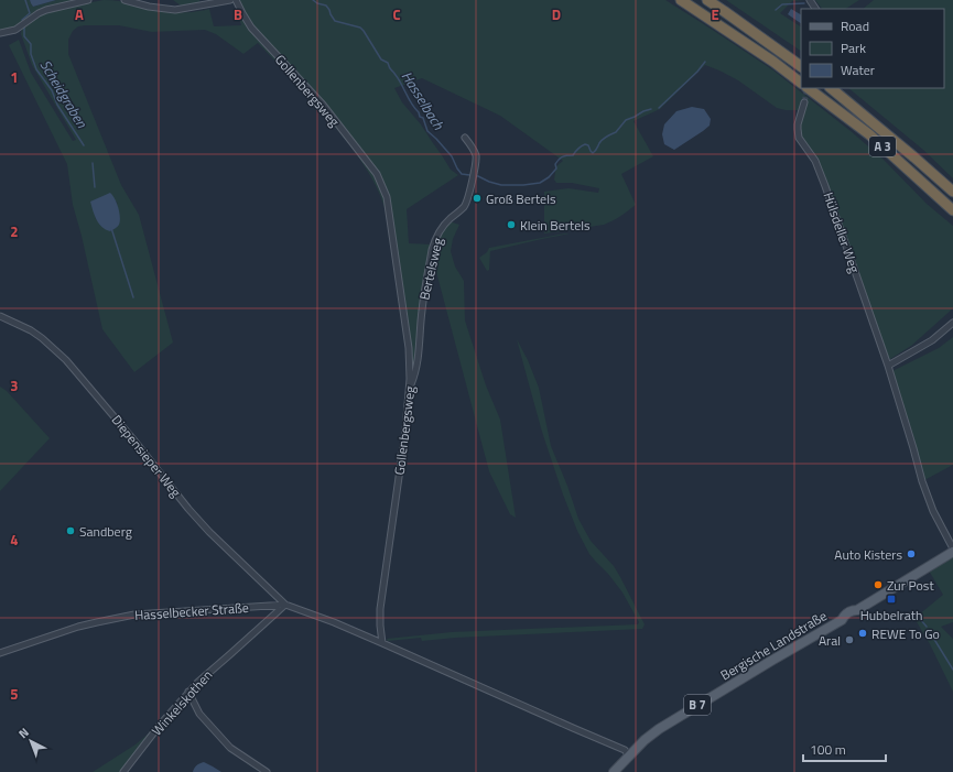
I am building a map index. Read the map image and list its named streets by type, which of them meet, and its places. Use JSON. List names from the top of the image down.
{
  "streets": {
    "highway": ["A 3"],
    "main road": ["Bergische Landstraße", "B 7"],
    "street": [
      "Gollenbergsweg",
      "Hülsdeller Weg",
      "Bertelsweg",
      "Diepensieper Weg",
      "Hasselbecker Straße",
      "Winkelskothen"
    ]
  },
  "crossings": [
    ["Gollenbergsweg", "Bertelsweg"],
    ["Gollenbergsweg", "Hasselbecker Straße"],
    ["Hülsdeller Weg", "Bergische Landstraße"],
    ["Diepensieper Weg", "Hasselbecker Straße"],
    ["Diepensieper Weg", "Winkelskothen"],
    ["Hasselbecker Straße", "Winkelskothen"]
  ],
  "water": ["Scheidgraben", "Hasselbach"],
  "places": {
    "other": [
      "Groß Bertels",
      "Klein Bertels",
      "Sandberg",
      "Auto Kisters",
      "Zur Post",
      "REWE To Go",
      "Aral"
    ],
    "transit": ["Hubbelrath"]
  },
  "legend": ["Road", "Park", "Water"],
  "scale_bar": "100 m",
  "north": "top left",
  "grid": {
    "columns": [
      "A",
      "B",
      "C",
      "D",
      "E"
    ],
    "rows": [
      "1",
      "2",
      "3",
      "4",
      "5"
    ]
  }
}
